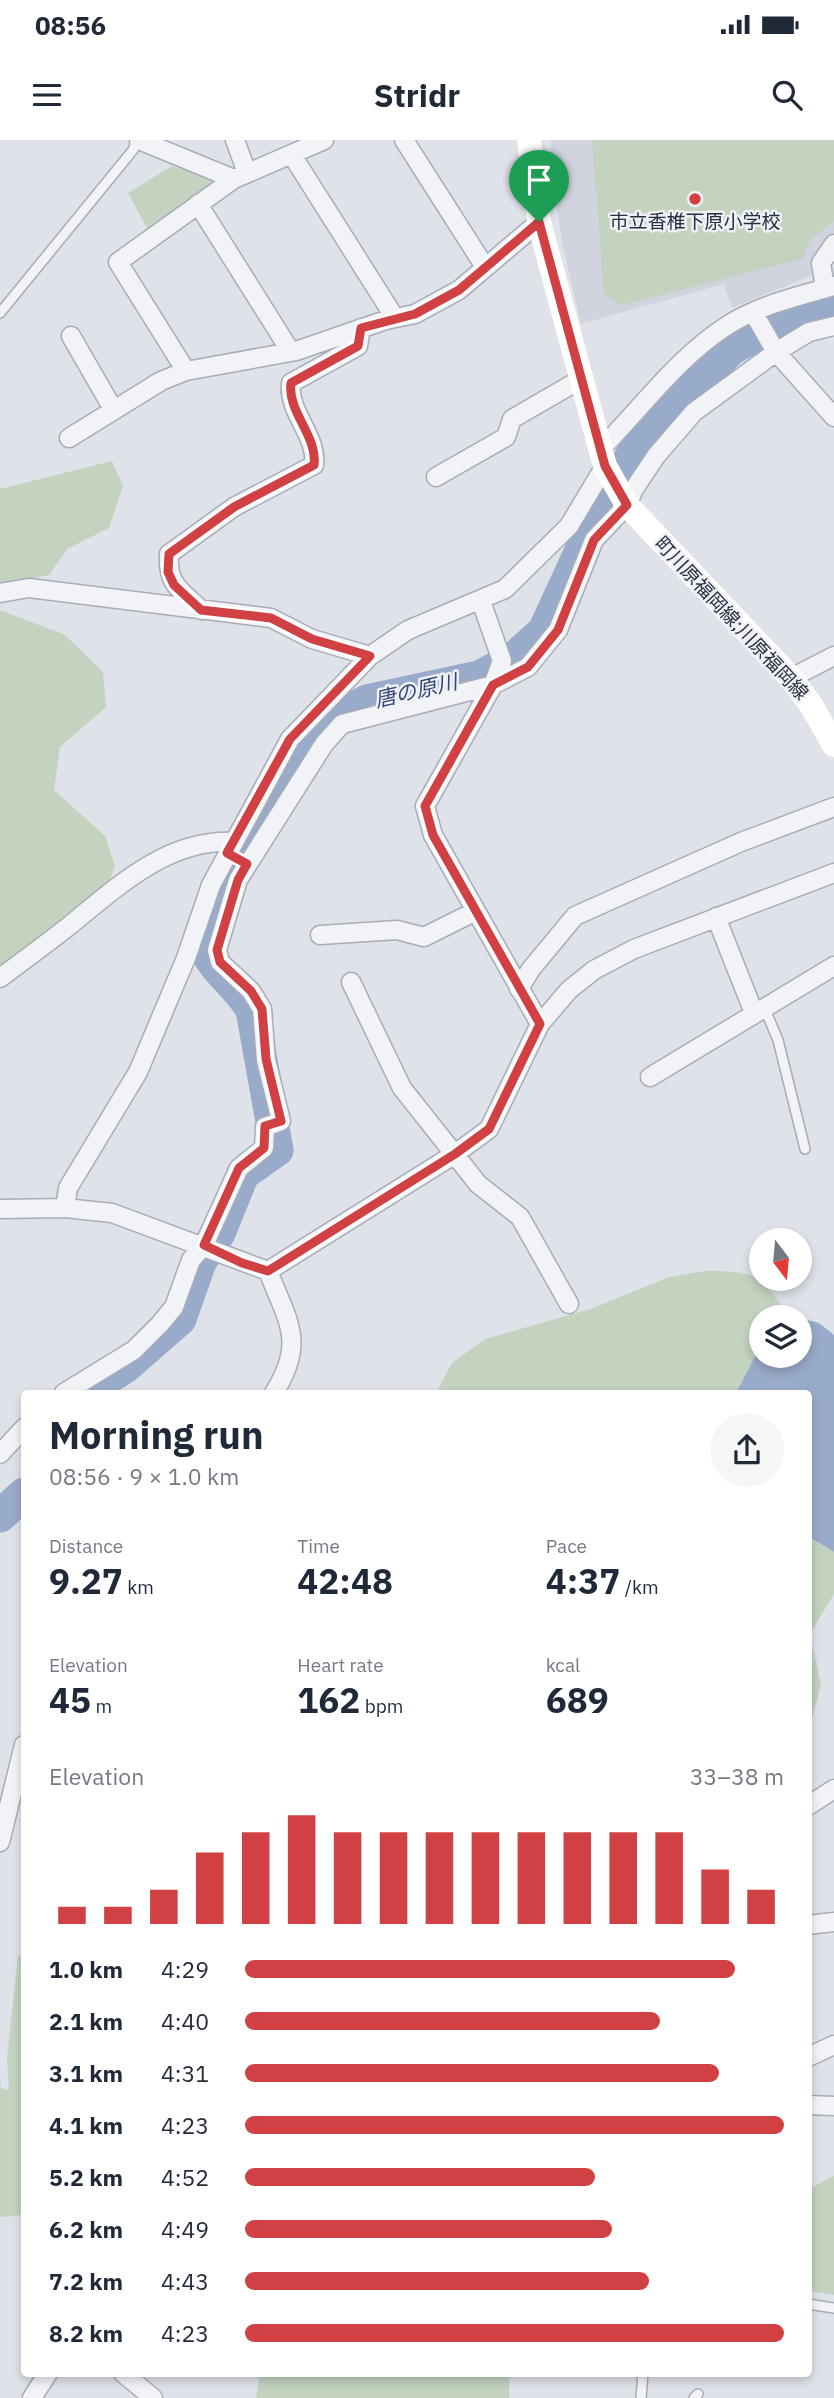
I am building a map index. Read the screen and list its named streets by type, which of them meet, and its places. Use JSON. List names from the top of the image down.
{
  "streets": {
    "main road": ["町川原福岡線;川原福岡線"]
  },
  "water": ["唐の原川"],
  "places": ["市立香椎下原小学校"],
  "north": "bottom",
  "page": {
    "status": "08:56",
    "header": "Stridr",
    "heading": ["Morning run", "08:56 · 9 × 1.0 km"],
    "stats": [
      ["Distance", "9.27 km"],
      ["Time", "42:48"],
      ["Pace", "4:37 /km"],
      ["Elevation", "45 m"],
      ["Heart rate", "162 bpm"],
      ["kcal", "689"]
    ],
    "chart": ["Elevation", "33–38 m"],
    "list": [
      {
        "name": "1.0 km",
        "note": "4:29"
      },
      {
        "name": "2.1 km",
        "note": "4:40"
      },
      {
        "name": "3.1 km",
        "note": "4:31"
      },
      {
        "name": "4.1 km",
        "note": "4:23"
      },
      {
        "name": "5.2 km",
        "note": "4:52"
      },
      {
        "name": "6.2 km",
        "note": "4:49"
      },
      {
        "name": "7.2 km",
        "note": "4:43"
      },
      {
        "name": "8.2 km",
        "note": "4:23"
      }
    ]
  }
}
